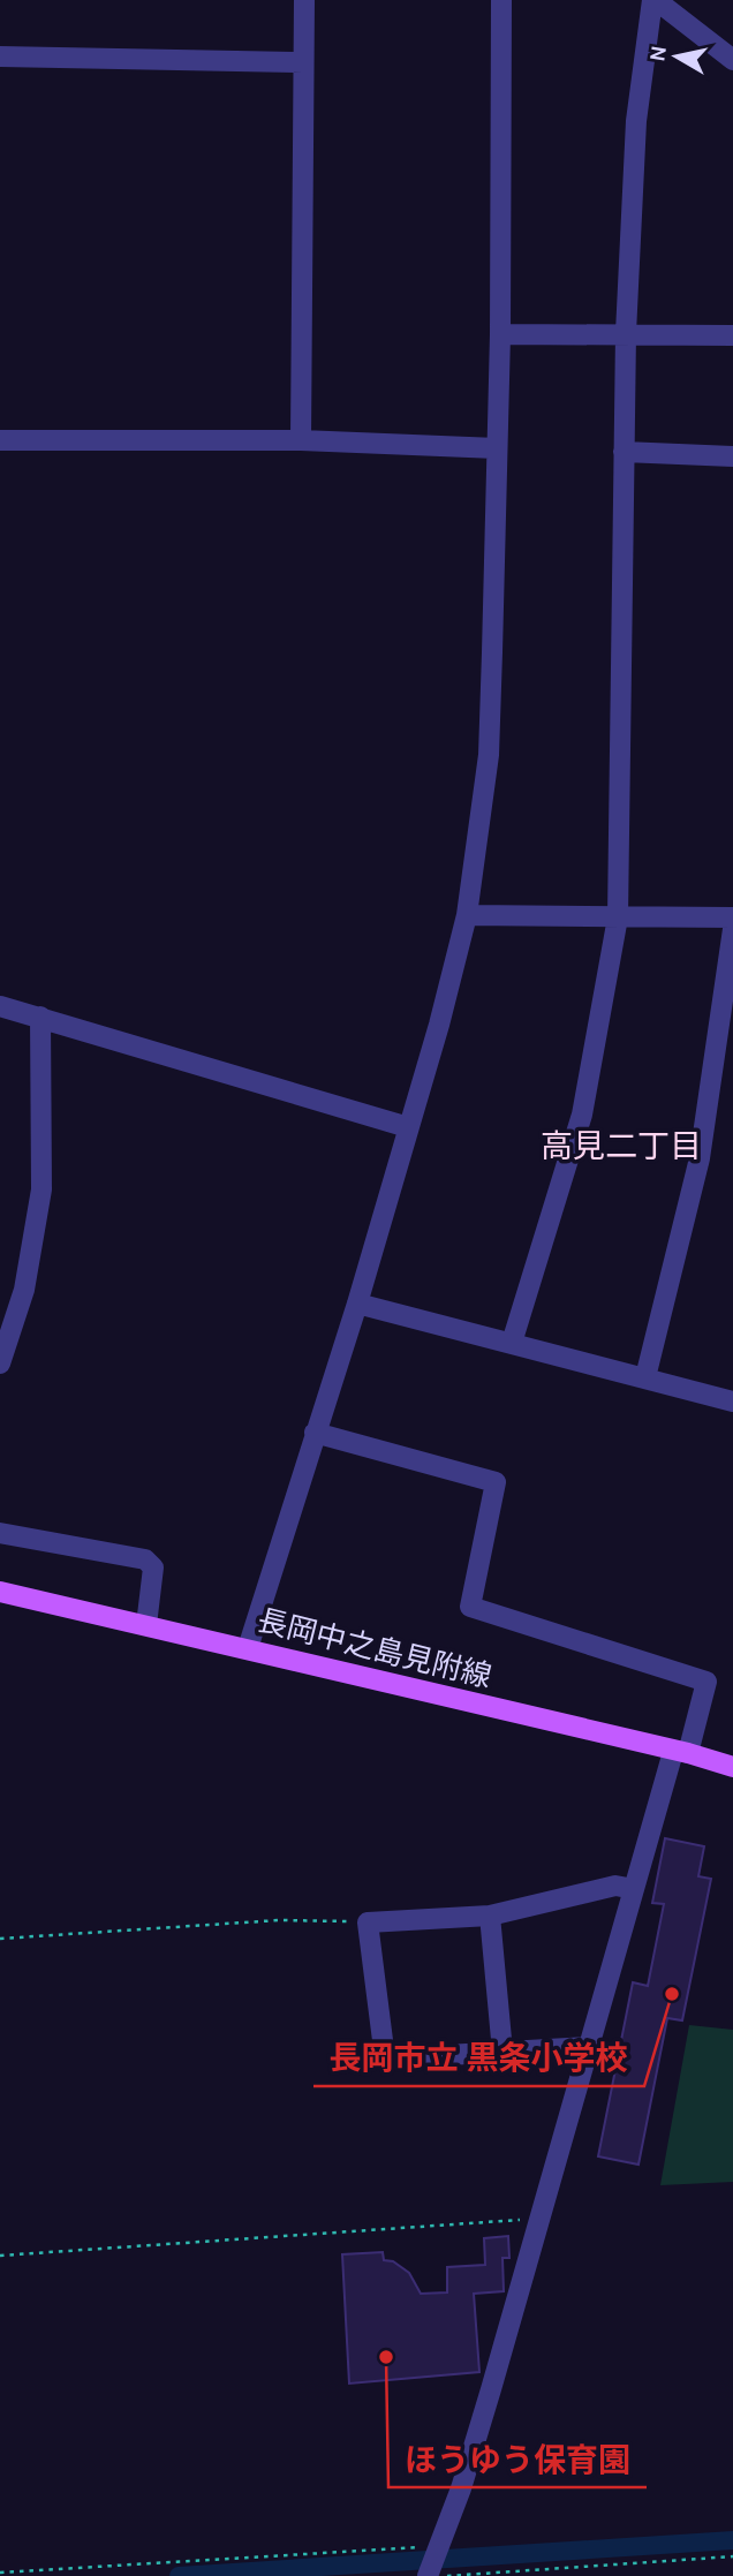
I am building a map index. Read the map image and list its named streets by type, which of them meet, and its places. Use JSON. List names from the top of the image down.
{
  "streets": {
    "main road": ["長岡中之島見附線"]
  },
  "districts": ["高見二丁目"],
  "places": ["長岡市立 黒条小学校", "ほうゆう保育園"],
  "north": "left"
}
